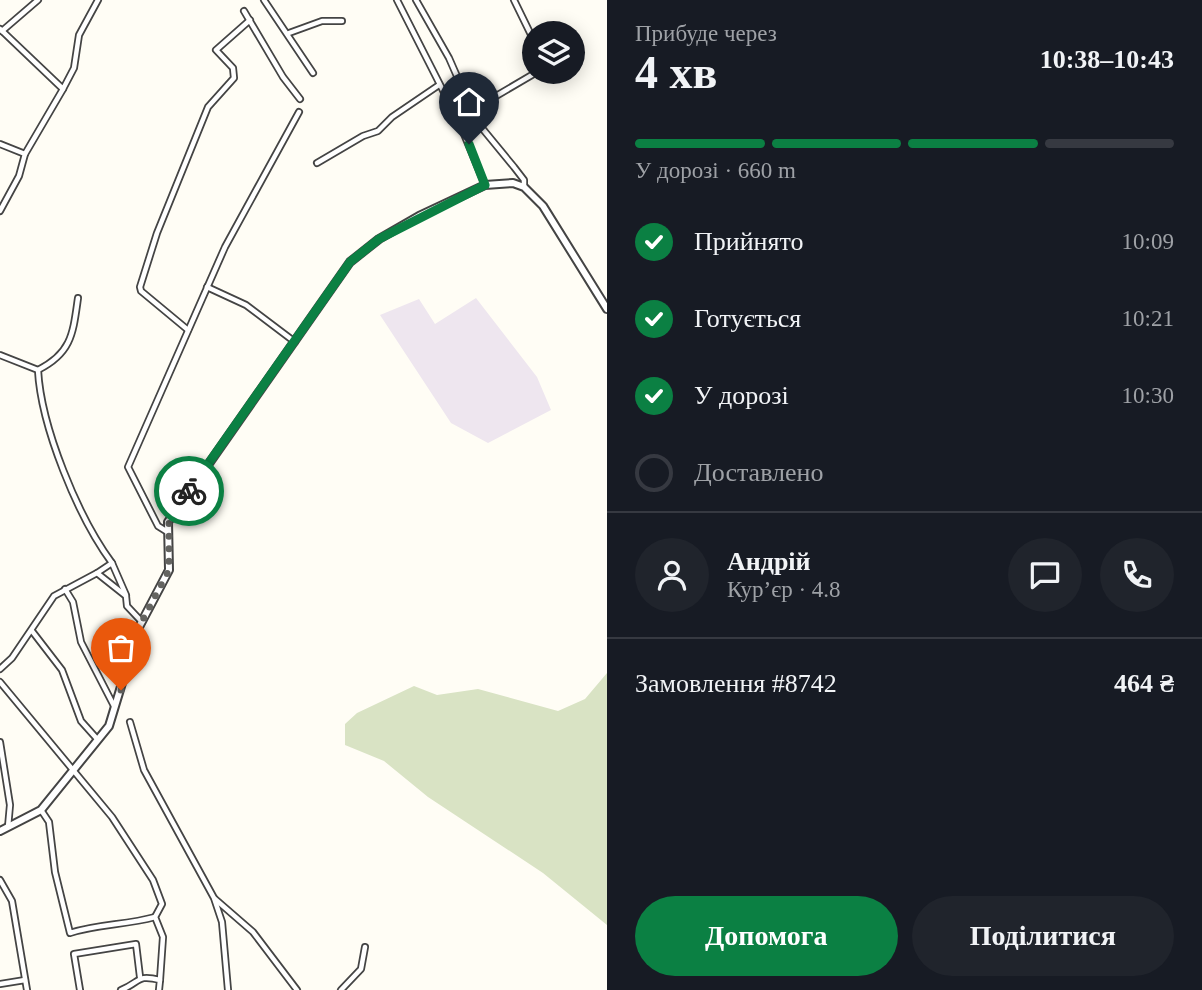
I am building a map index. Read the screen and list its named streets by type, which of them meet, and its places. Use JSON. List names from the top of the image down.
{
  "page": {
    "heading": ["4 хв", "Прибуде через", "10:38–10:43"],
    "panel": [
      "Андрій",
      "Кур’єр · 4.8",
      "Замовлення #8742",
      "464 ₴"
    ],
    "bar": "У дорозі · 660 m",
    "list": [
      ["Прийнято", "10:09"],
      ["Готується", "10:21"],
      ["У дорозі", "10:30"],
      "Доставлено"
    ],
    "buttons": ["Допомога", "Поділитися"]
  }
}
